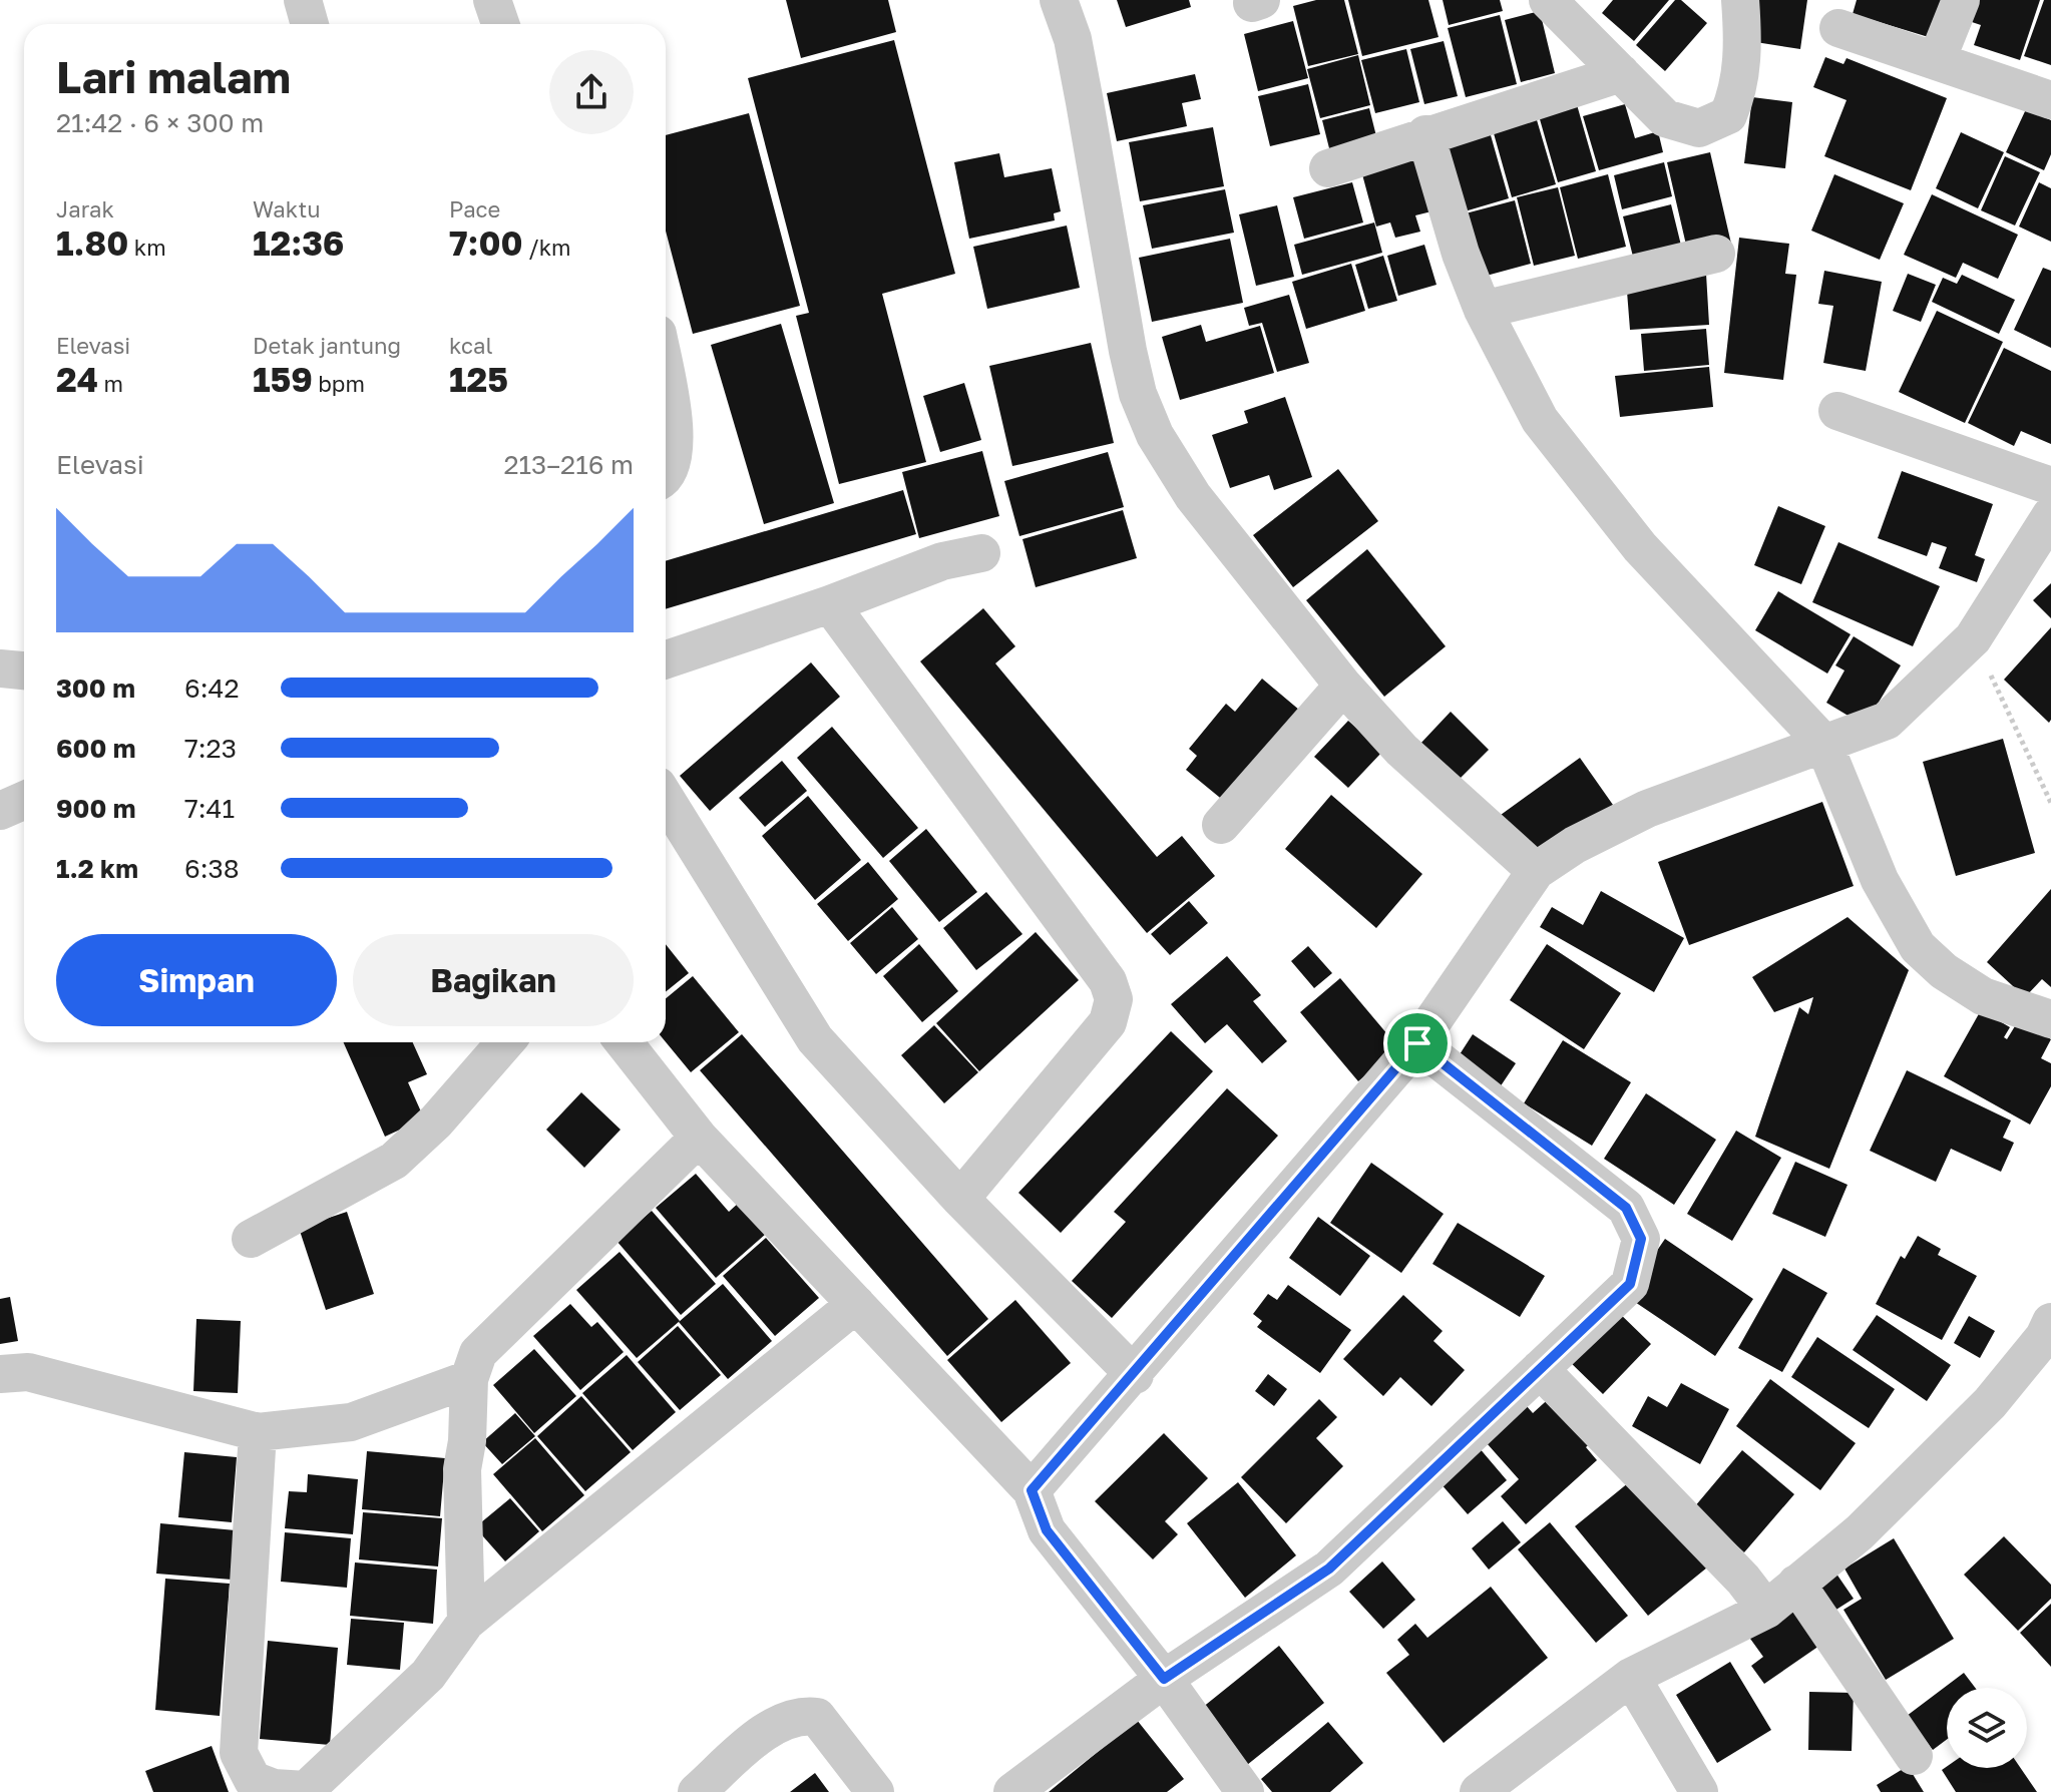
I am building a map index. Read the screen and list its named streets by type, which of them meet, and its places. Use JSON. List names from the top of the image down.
{
  "page": {
    "heading": ["Lari malam", "21:42 · 6 × 300 m"],
    "stats": [
      ["Jarak", "1.80 km"],
      ["Waktu", "12:36"],
      ["Pace", "7:00 /km"],
      ["Elevasi", "24 m"],
      ["Detak jantung", "159 bpm"],
      ["kcal", "125"]
    ],
    "chart": ["Elevasi", "213–216 m"],
    "list": [
      {
        "name": "300 m",
        "note": "6:42"
      },
      {
        "name": "600 m",
        "note": "7:23"
      },
      {
        "name": "900 m",
        "note": "7:41"
      },
      {
        "name": "1.2 km",
        "note": "6:38"
      }
    ],
    "buttons": ["Simpan", "Bagikan"]
  }
}
